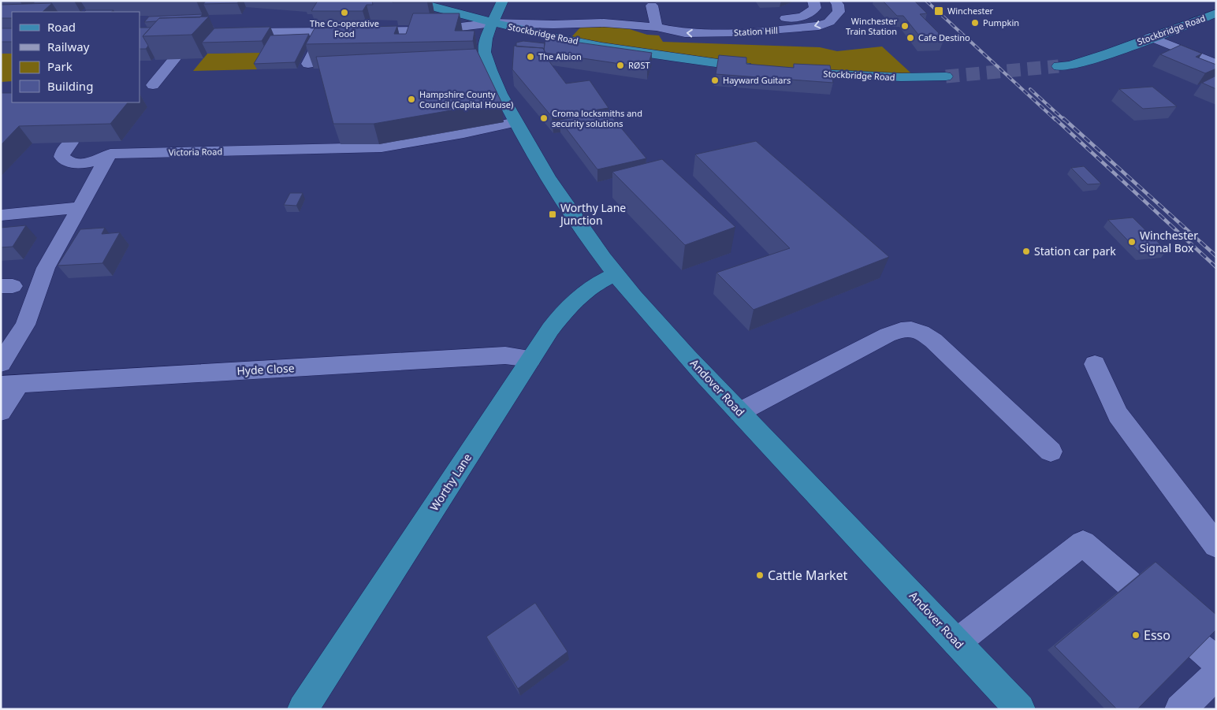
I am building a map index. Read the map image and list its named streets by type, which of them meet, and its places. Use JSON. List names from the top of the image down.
{
  "streets": {
    "main road": ["Stockbridge Road", "Andover Road", "Worthy Lane"],
    "street": ["Station Hill", "Victoria Road", "Hyde Close"]
  },
  "crossings": [
    ["Stockbridge Road", "Station Hill"],
    ["Stockbridge Road", "Andover Road"],
    ["Station Hill", "Andover Road"],
    ["Victoria Road", "Andover Road"],
    ["Hyde Close", "Worthy Lane"],
    ["Andover Road", "Worthy Lane"]
  ],
  "places": {
    "transit": ["Winchester", "Worthy Lane Junction"],
    "other": [
      "The Co-operative Food",
      "Pumpkin",
      "Winchester Train Station",
      "Cafe Destino",
      "The Albion",
      "RØST",
      "Hayward Guitars",
      "Hampshire County Council (Capital House)",
      "Croma locksmiths and security solutions",
      "Winchester Signal Box",
      "Station car park",
      "Cattle Market",
      "Esso"
    ]
  },
  "legend": [
    "Road",
    "Railway",
    "Park",
    "Building"
  ]
}
